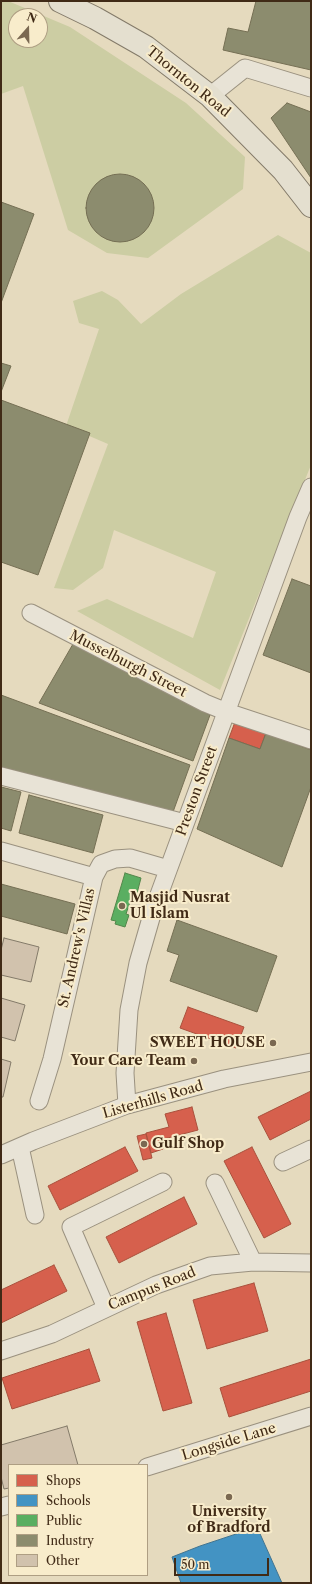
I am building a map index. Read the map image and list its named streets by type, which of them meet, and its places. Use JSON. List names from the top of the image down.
{
  "streets": {
    "main road": ["Thornton Road"],
    "street": [
      "Musselburgh Street",
      "Preston Street",
      "St. Andrew's Villas",
      "Listerhills Road",
      "Campus Road",
      "Longside Lane"
    ]
  },
  "crossings": [
    ["Musselburgh Street", "Preston Street"],
    ["Preston Street", "St. Andrew's Villas"],
    ["Preston Street", "Listerhills Road"]
  ],
  "places": [
    "Masjid Nusrat Ul Islam",
    "SWEET HOUSE",
    "Your Care Team",
    "Gulf Shop",
    "University of Bradford"
  ],
  "legend": [
    "Shops",
    "Schools",
    "Public",
    "Industry",
    "Other"
  ],
  "scale_bar": "50 m",
  "north": "top"
}
